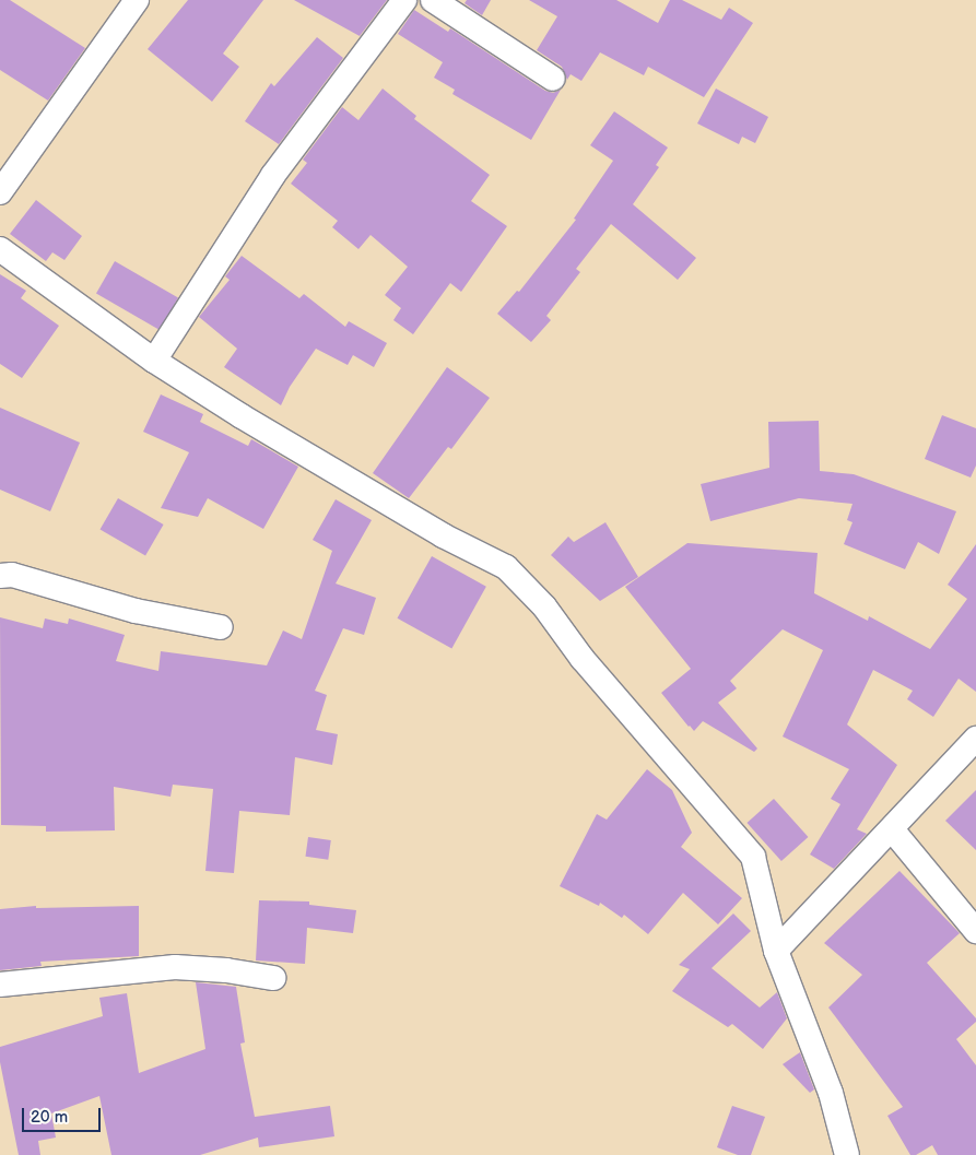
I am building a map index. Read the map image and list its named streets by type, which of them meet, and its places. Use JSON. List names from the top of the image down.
{
  "scale_bar": "20 m"
}
